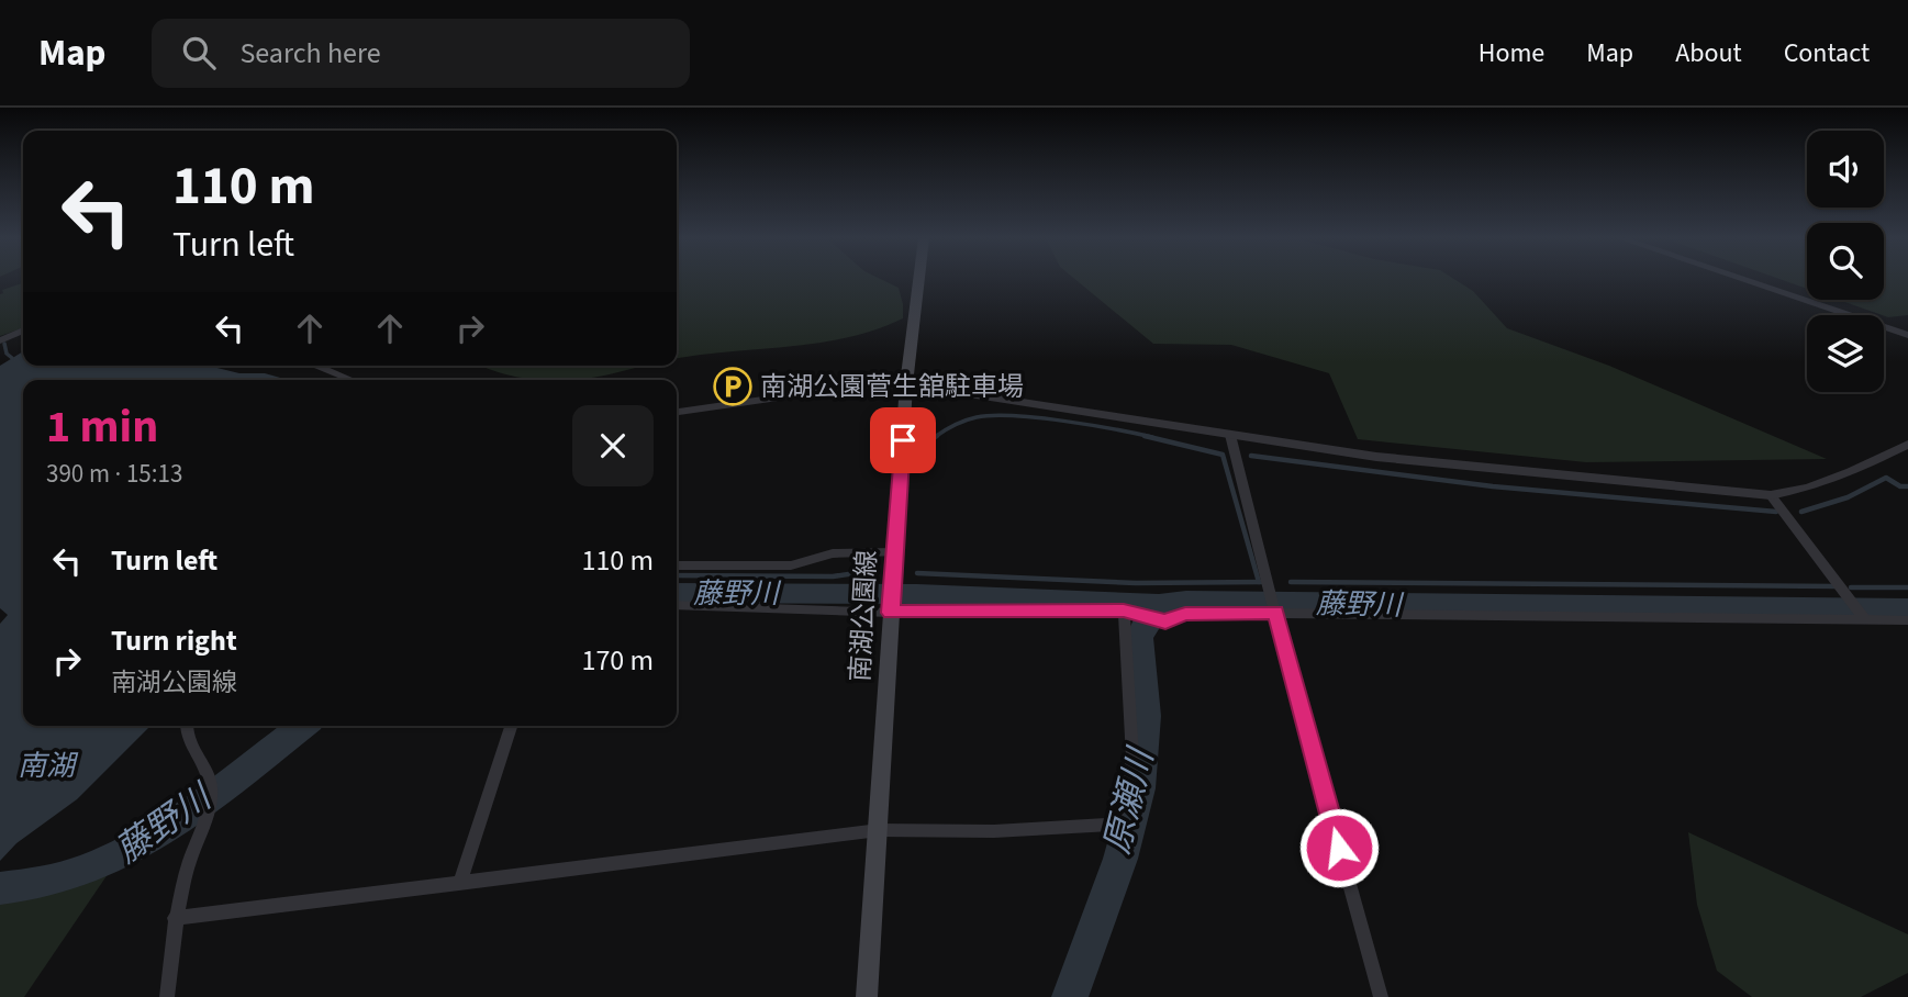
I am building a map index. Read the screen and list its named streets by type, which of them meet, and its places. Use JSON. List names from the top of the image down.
{
  "streets": {
    "main road": ["南湖公園線"]
  },
  "water": ["藤野川", "南湖", "原瀬川"],
  "places": {
    "parking": ["南湖公園菅生舘駐車場"]
  },
  "page": {
    "header": "Map",
    "search": "Search here",
    "nav": [
      "Home",
      "Map",
      "About",
      "Contact"
    ],
    "turn": ["110 m", "Turn left"],
    "heading": ["1 min", "390 m · 15:13"],
    "list": [
      {
        "name": "Turn left",
        "value": "110 m"
      },
      {
        "name": "Turn right",
        "note": "南湖公園線",
        "value": "170 m"
      }
    ]
  }
}
